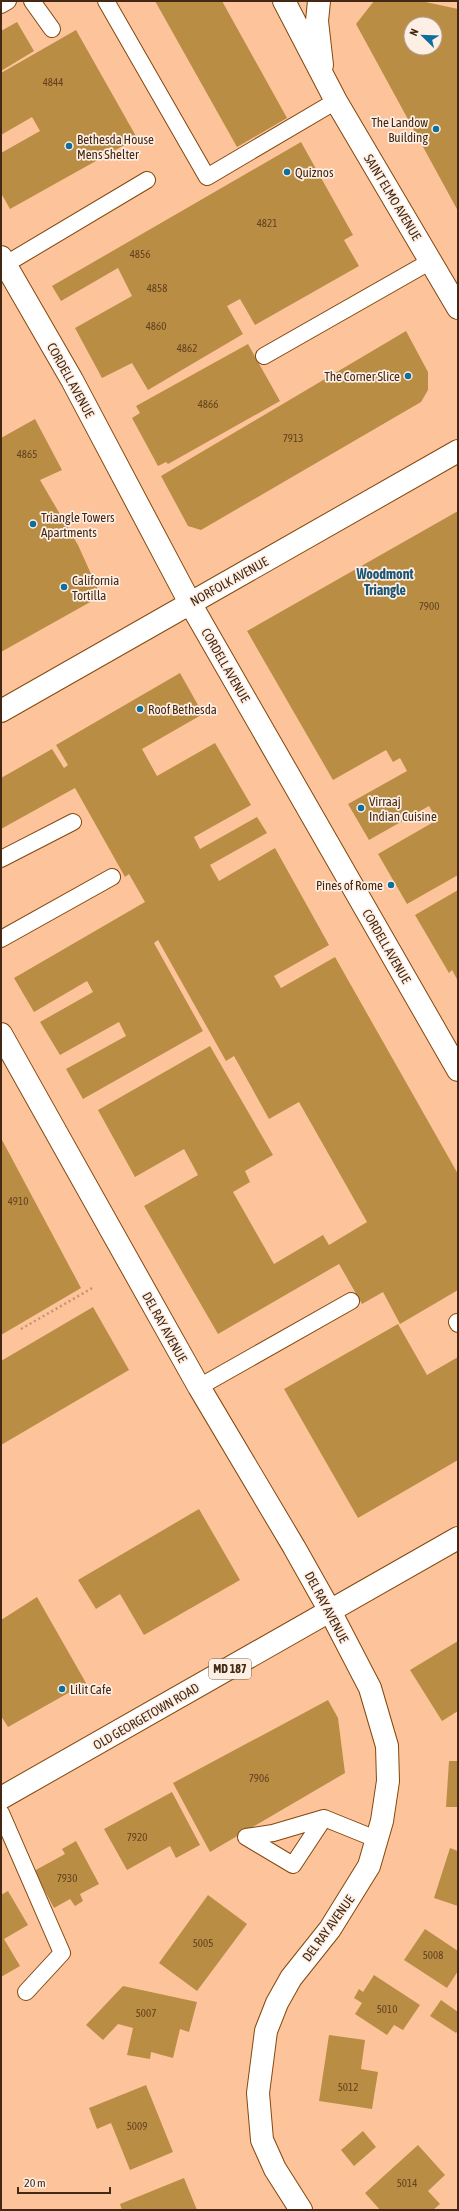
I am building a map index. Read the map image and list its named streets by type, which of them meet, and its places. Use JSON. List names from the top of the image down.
{
  "streets": {
    "street": [
      "SAINT ELMO AVENUE",
      "CORDELL AVENUE",
      "NORFOLK AVENUE",
      "DEL RAY AVENUE",
      "MD 187",
      "OLD GEORGETOWN ROAD"
    ]
  },
  "crossings": [
    ["CORDELL AVENUE", "NORFOLK AVENUE"],
    ["DEL RAY AVENUE", "OLD GEORGETOWN ROAD"]
  ],
  "districts": ["Woodmont Triangle"],
  "places": [
    "The Landow Building",
    "Bethesda House Mens Shelter",
    "Quiznos",
    "The Corner Slice",
    "Triangle Towers Apartments",
    "California Tortilla",
    "Roof Bethesda",
    "Virraaj Indian Cuisine",
    "Pines of Rome",
    "Lilit Cafe"
  ],
  "house_numbers": [
    "4844",
    "4821",
    "4856",
    "4858",
    "4860",
    "4862",
    "4866",
    "7913",
    "4865",
    "7900",
    "4910",
    "7906",
    "7920",
    "7930",
    "5005",
    "5008",
    "5010",
    "5007",
    "5012",
    "5009",
    "5014"
  ],
  "scale_bar": "20 m",
  "north": "top left"
}
